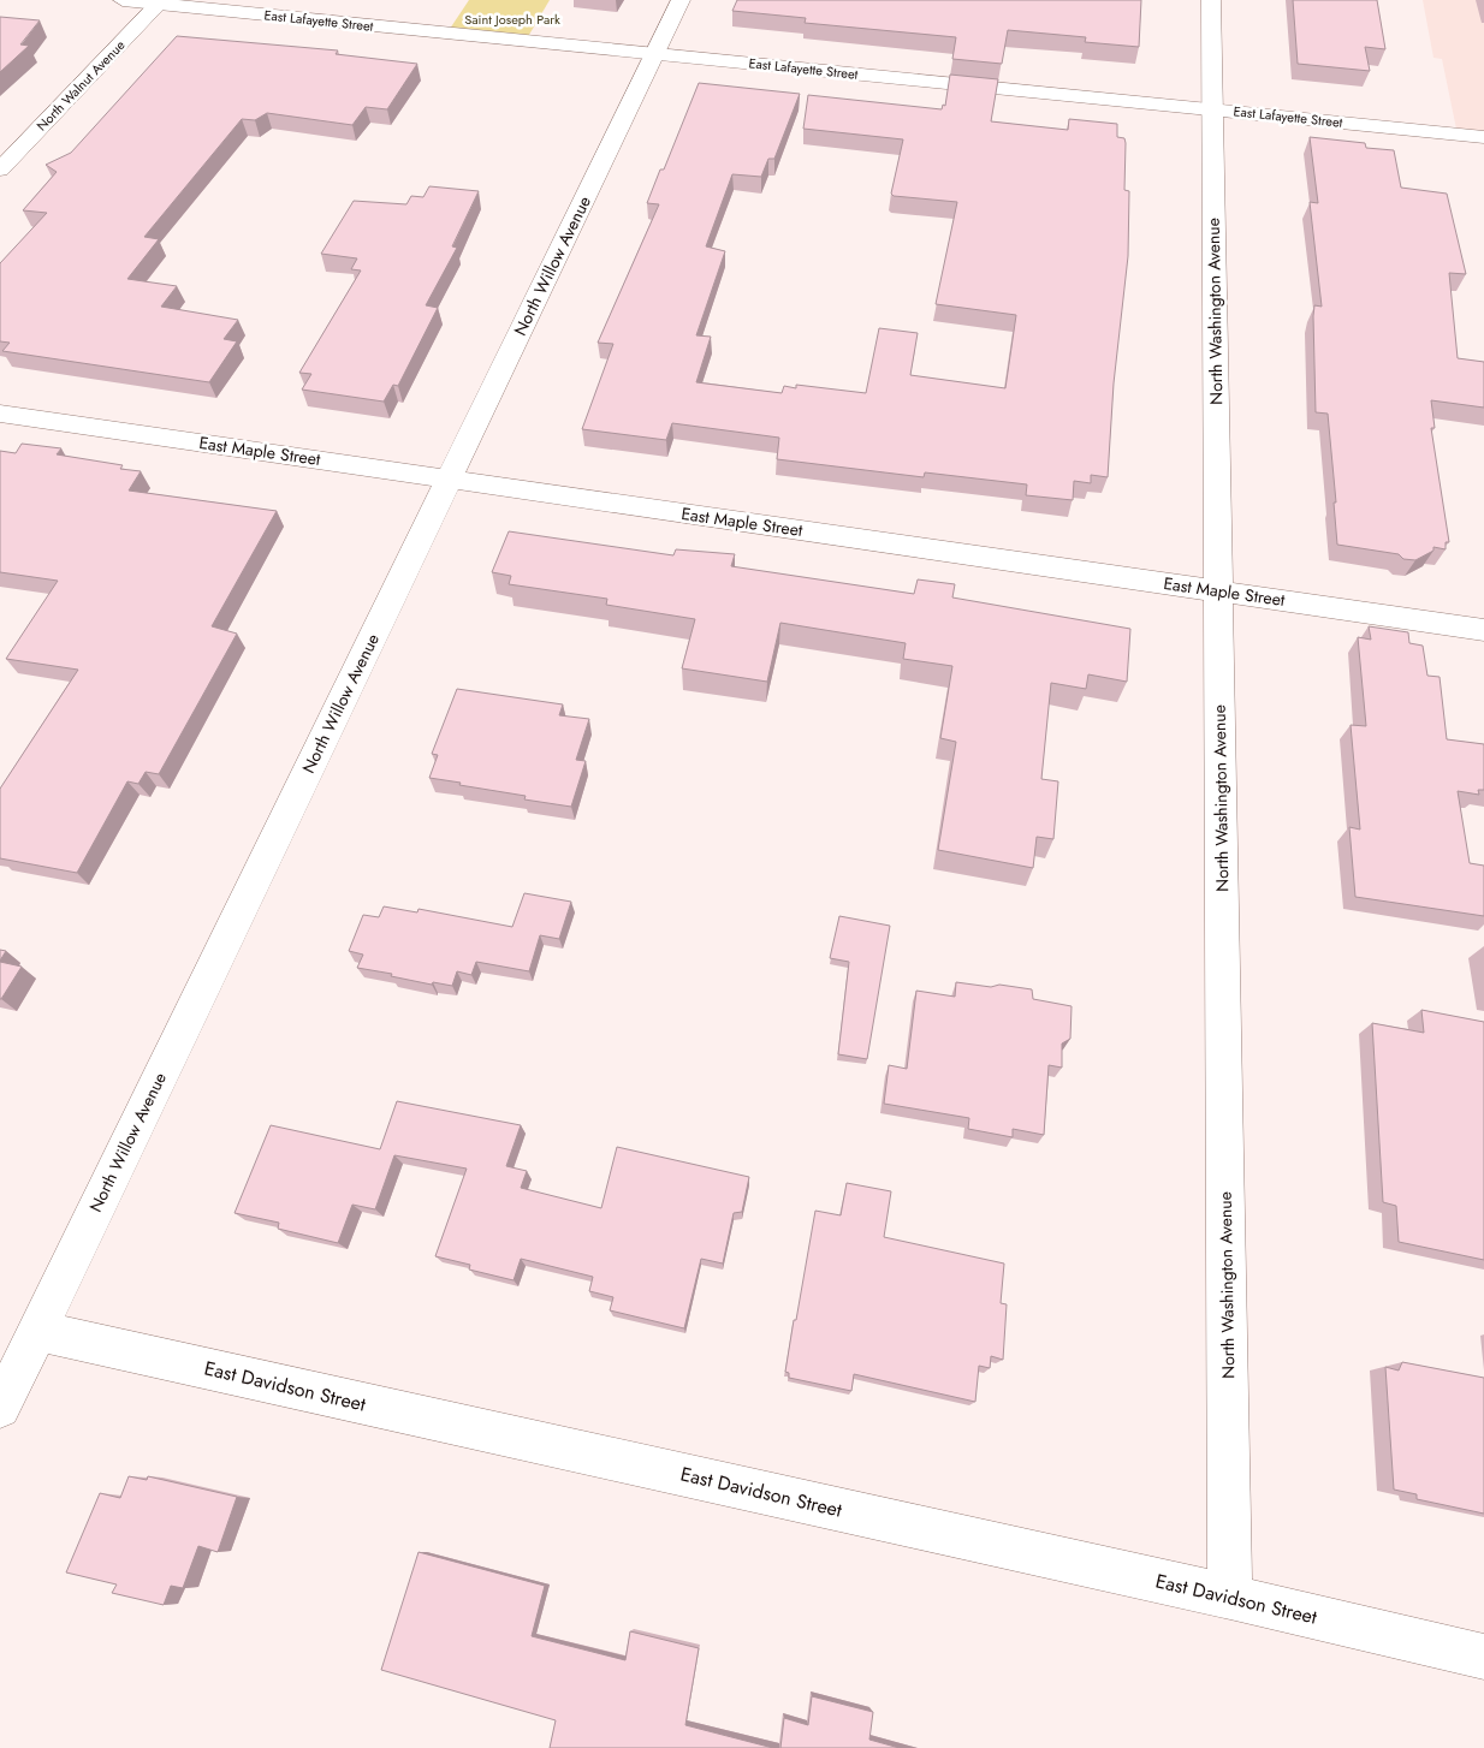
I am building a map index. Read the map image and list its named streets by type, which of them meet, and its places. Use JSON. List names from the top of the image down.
{
  "streets": {
    "street": [
      "East Lafayette Street",
      "North Walnut Avenue",
      "North Willow Avenue",
      "North Washington Avenue",
      "East Maple Street",
      "East Davidson Street"
    ]
  },
  "crossings": [
    ["East Lafayette Street", "North Walnut Avenue"],
    ["East Lafayette Street", "North Willow Avenue"],
    ["East Lafayette Street", "North Washington Avenue"],
    ["North Willow Avenue", "East Maple Street"],
    ["North Willow Avenue", "East Davidson Street"],
    ["North Washington Avenue", "East Maple Street"],
    ["North Washington Avenue", "East Davidson Street"]
  ],
  "parks": ["Saint Joseph Park"]
}
